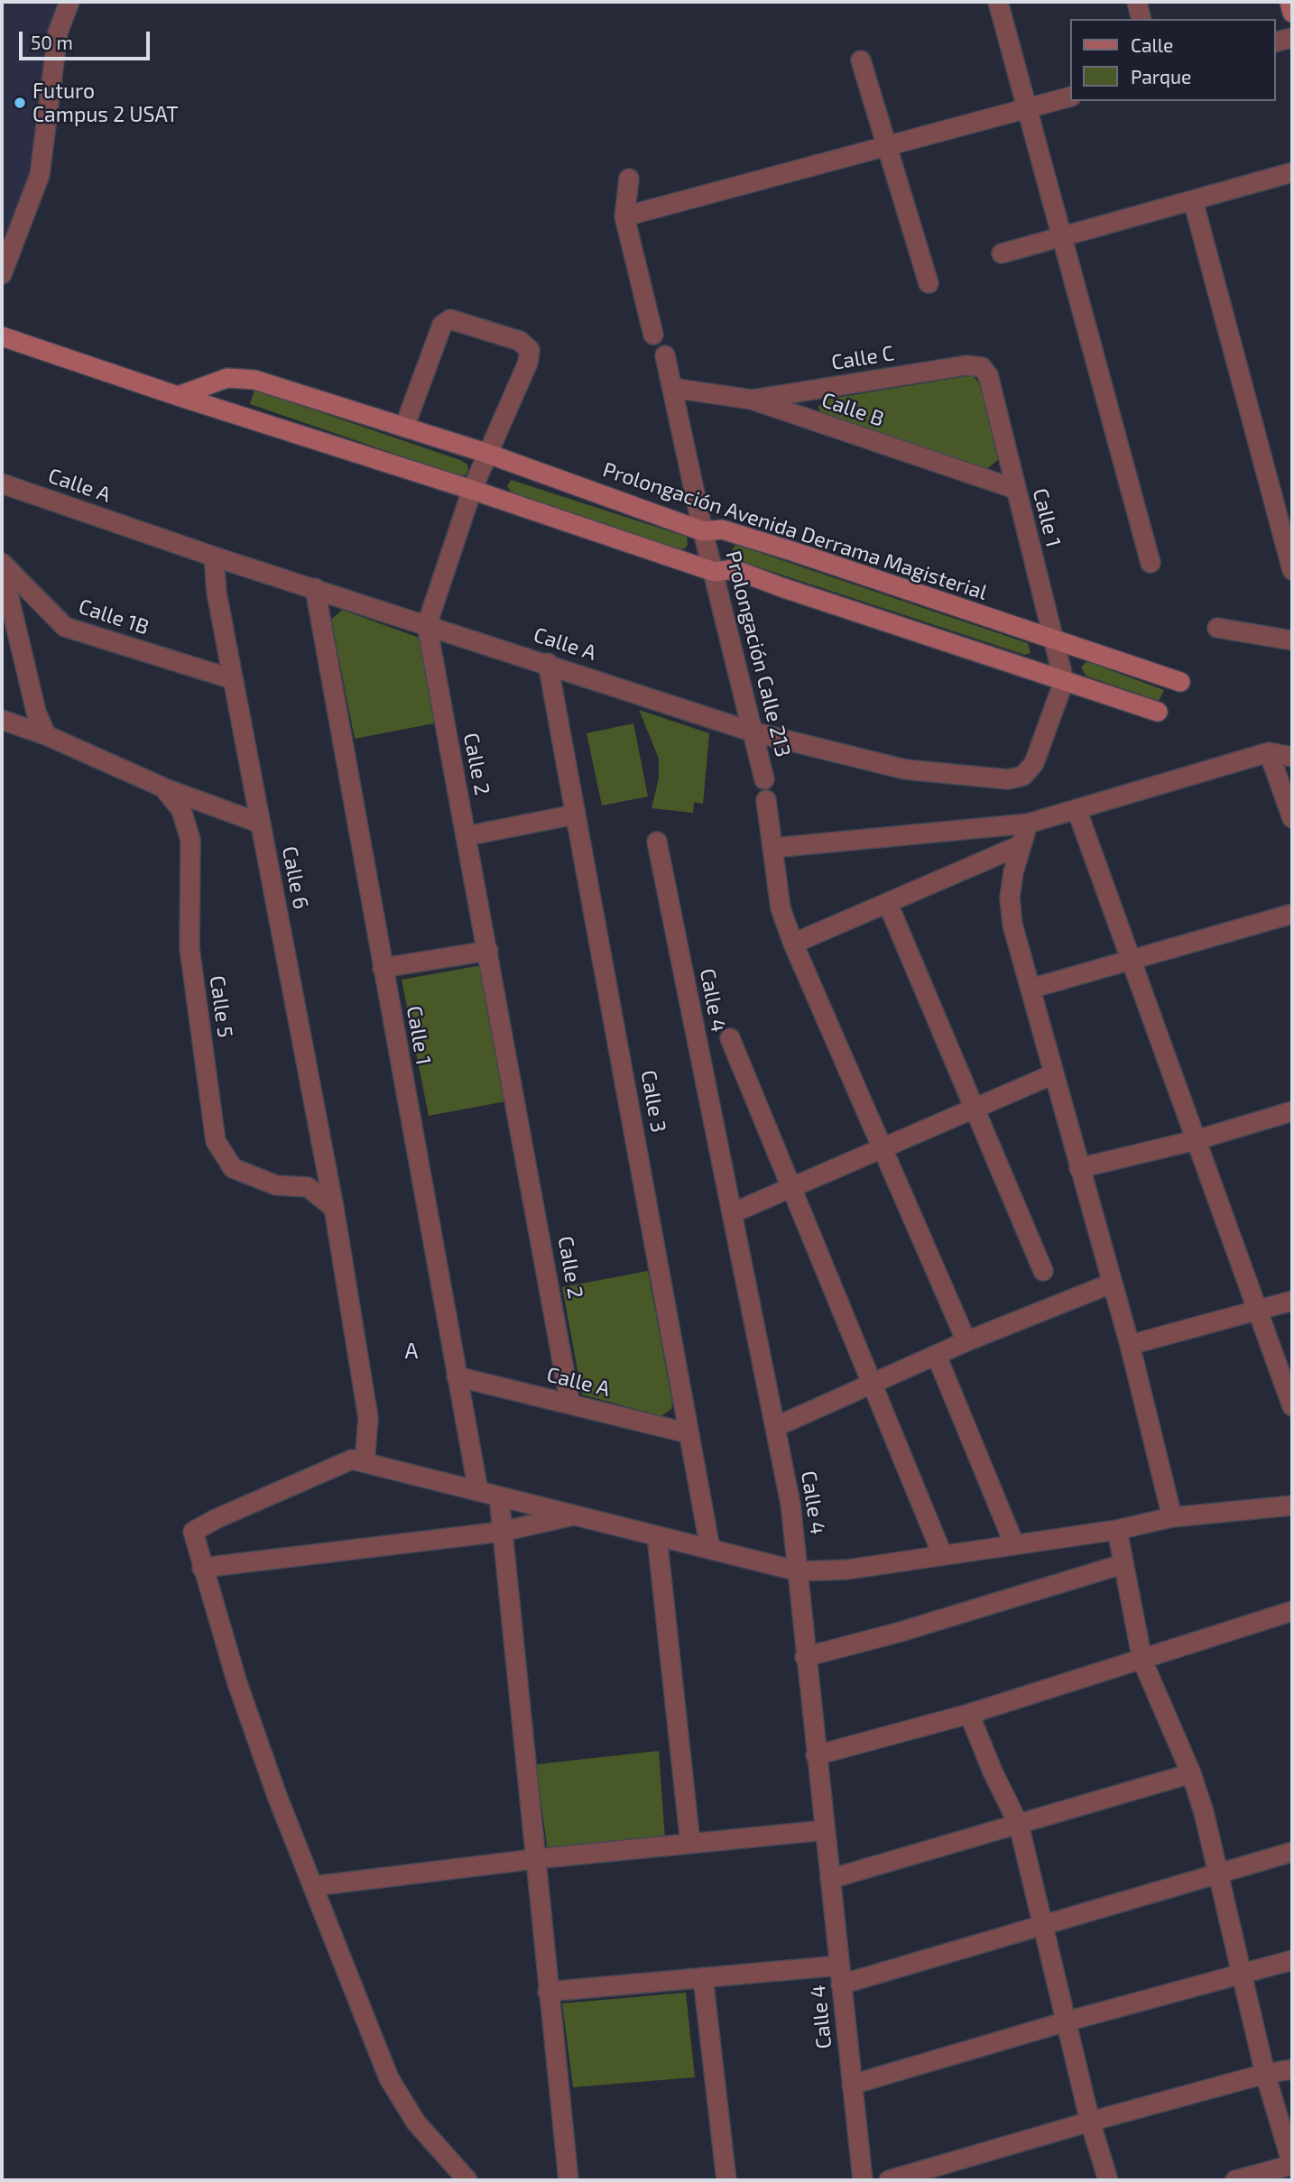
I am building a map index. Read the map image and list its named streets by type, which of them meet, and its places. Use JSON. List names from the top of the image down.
{
  "streets": {
    "street": [
      "Calle C",
      "Calle B",
      "Calle A",
      "Calle 1",
      "Prolongación Avenida Derrama Magisterial",
      "Calle 1B",
      "Prolongación Calle 213",
      "Calle 2",
      "Calle 6",
      "Calle 4",
      "Calle 5",
      "Calle 3"
    ]
  },
  "crossings": [
    ["Calle C", "Calle B"],
    ["Calle C", "Calle 1"],
    ["Calle B", "Calle 1"],
    ["Calle B", "Prolongación Calle 213"],
    ["Calle A", "Calle 1"],
    ["Calle A", "Prolongación Calle 213"],
    ["Calle A", "Calle 2"],
    ["Calle A", "Calle 6"],
    ["Calle A", "Calle 3"],
    ["Calle 1", "Prolongación Avenida Derrama Magisterial"],
    ["Prolongación Avenida Derrama Magisterial", "Prolongación Calle 213"],
    ["Prolongación Avenida Derrama Magisterial", "Calle 2"],
    ["Calle 1B", "Calle 6"],
    ["Calle 6", "Calle 5"]
  ],
  "districts": ["A"],
  "places": ["Futuro Campus 2 USAT"],
  "legend": ["Calle", "Parque"],
  "scale_bar": "50 m"
}
